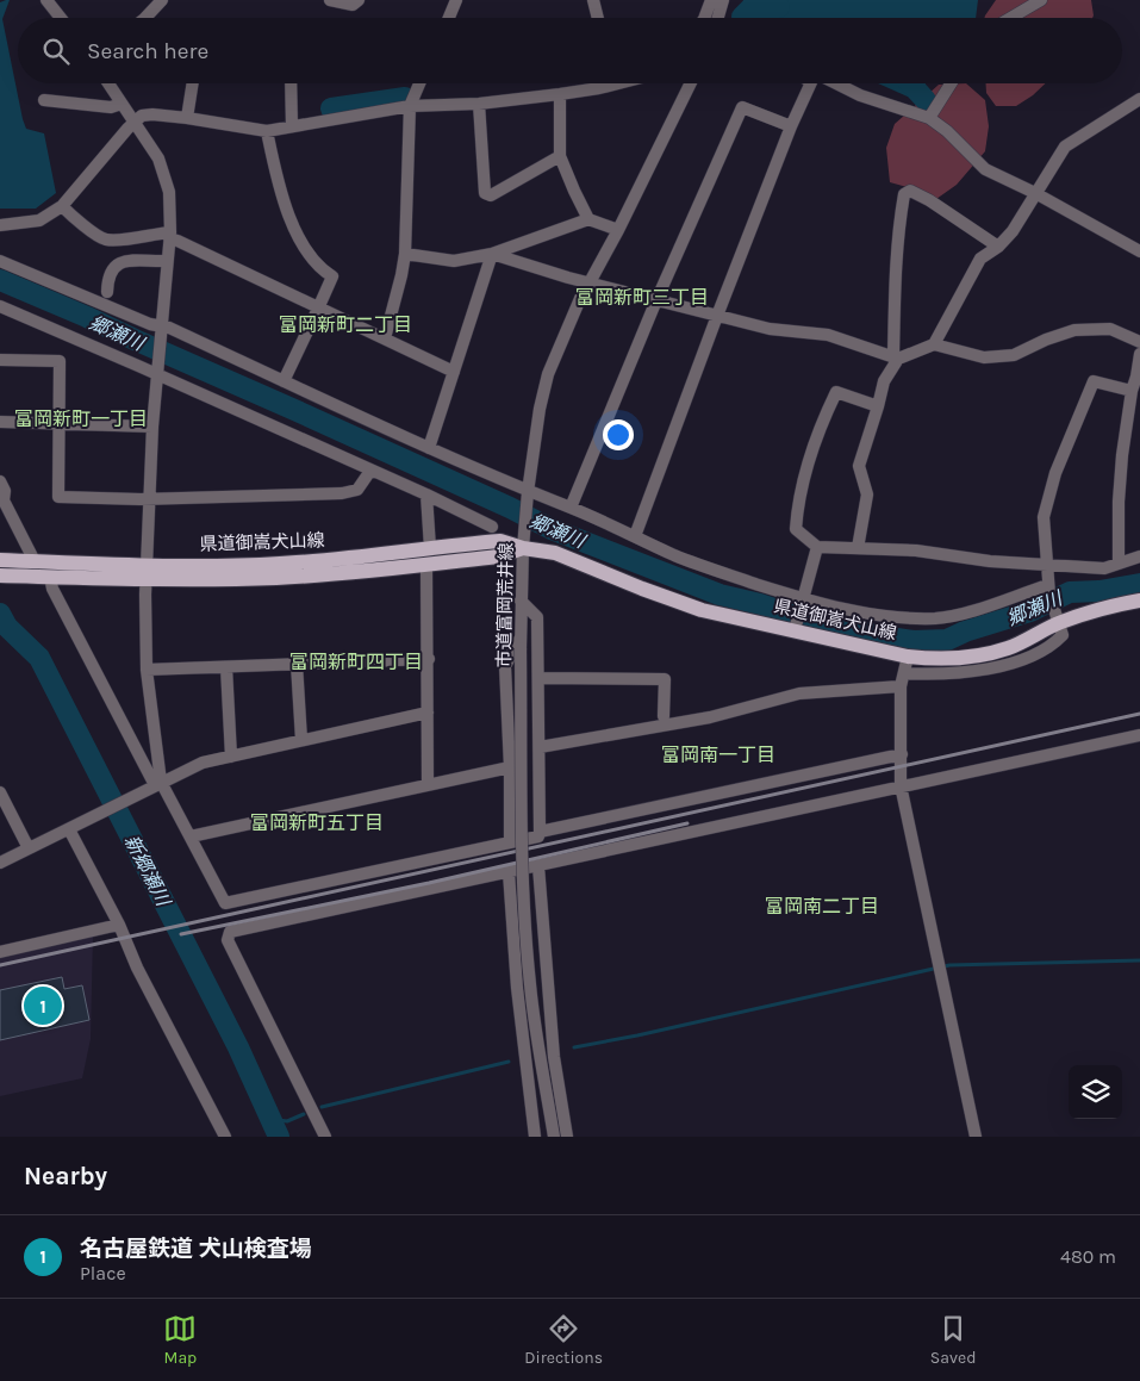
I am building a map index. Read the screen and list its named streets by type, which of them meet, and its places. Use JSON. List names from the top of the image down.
{
  "streets": {
    "main road": ["県道御嵩犬山線"],
    "street": ["市道富岡荒井線"]
  },
  "crossings": [
    ["県道御嵩犬山線", "市道富岡荒井線"]
  ],
  "districts": [
    "富岡新町三丁目",
    "富岡新町二丁目",
    "富岡新町一丁目",
    "富岡新町四丁目",
    "富岡南一丁目",
    "富岡新町五丁目",
    "富岡南二丁目"
  ],
  "water": ["郷瀬川", "新郷瀬川"],
  "page": {
    "search": "Search here",
    "pins": "1",
    "heading": "Nearby",
    "list": [
      {
        "mark": "1",
        "name": "名古屋鉄道 犬山検査場",
        "note": "Place",
        "value": "480 m"
      }
    ],
    "nav": ["Map", "Directions", "Saved"]
  }
}
